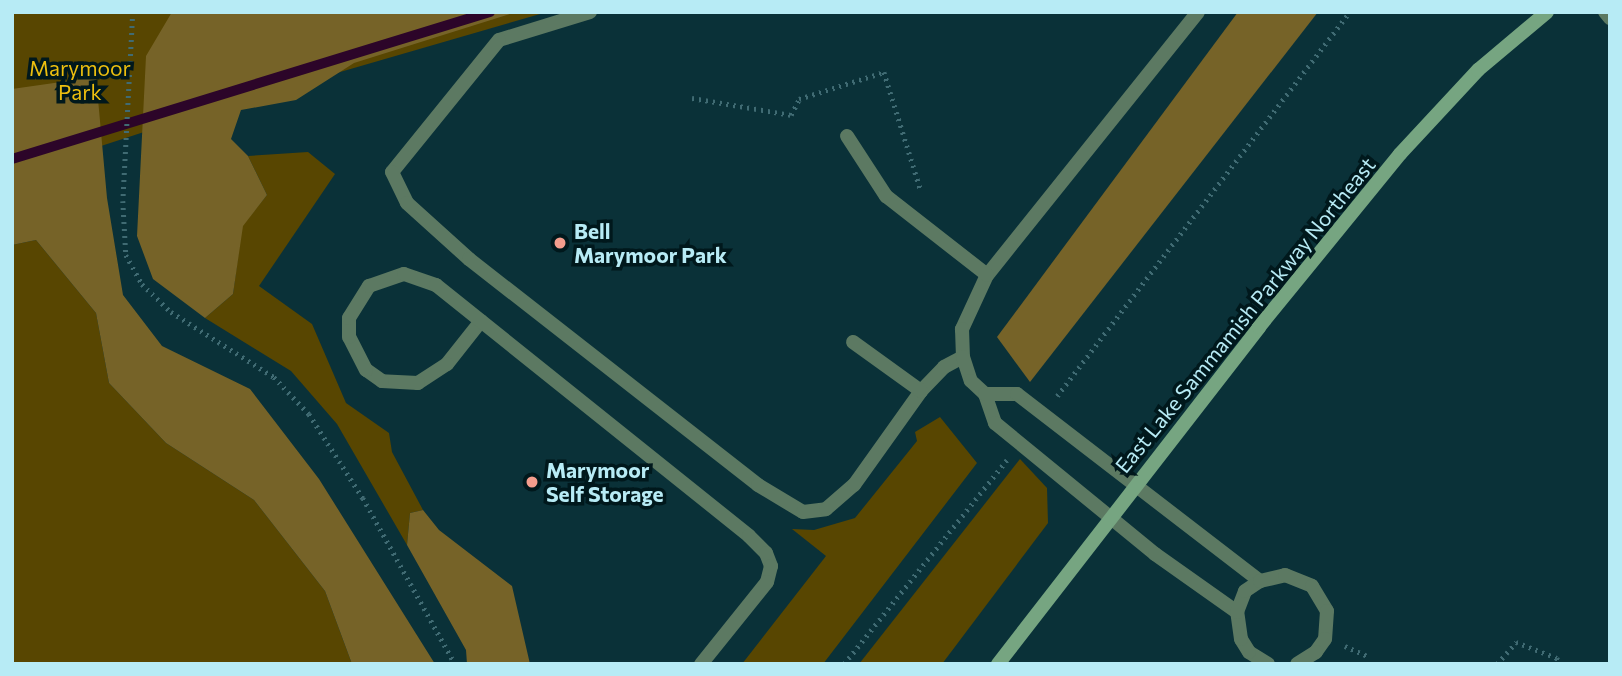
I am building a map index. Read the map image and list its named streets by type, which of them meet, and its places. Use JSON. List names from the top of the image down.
{
  "streets": {
    "main road": ["East Lake Sammamish Parkway Northeast"]
  },
  "parks": ["Marymoor Park"],
  "places": ["Bell Marymoor Park", "Marymoor Self Storage"]
}
